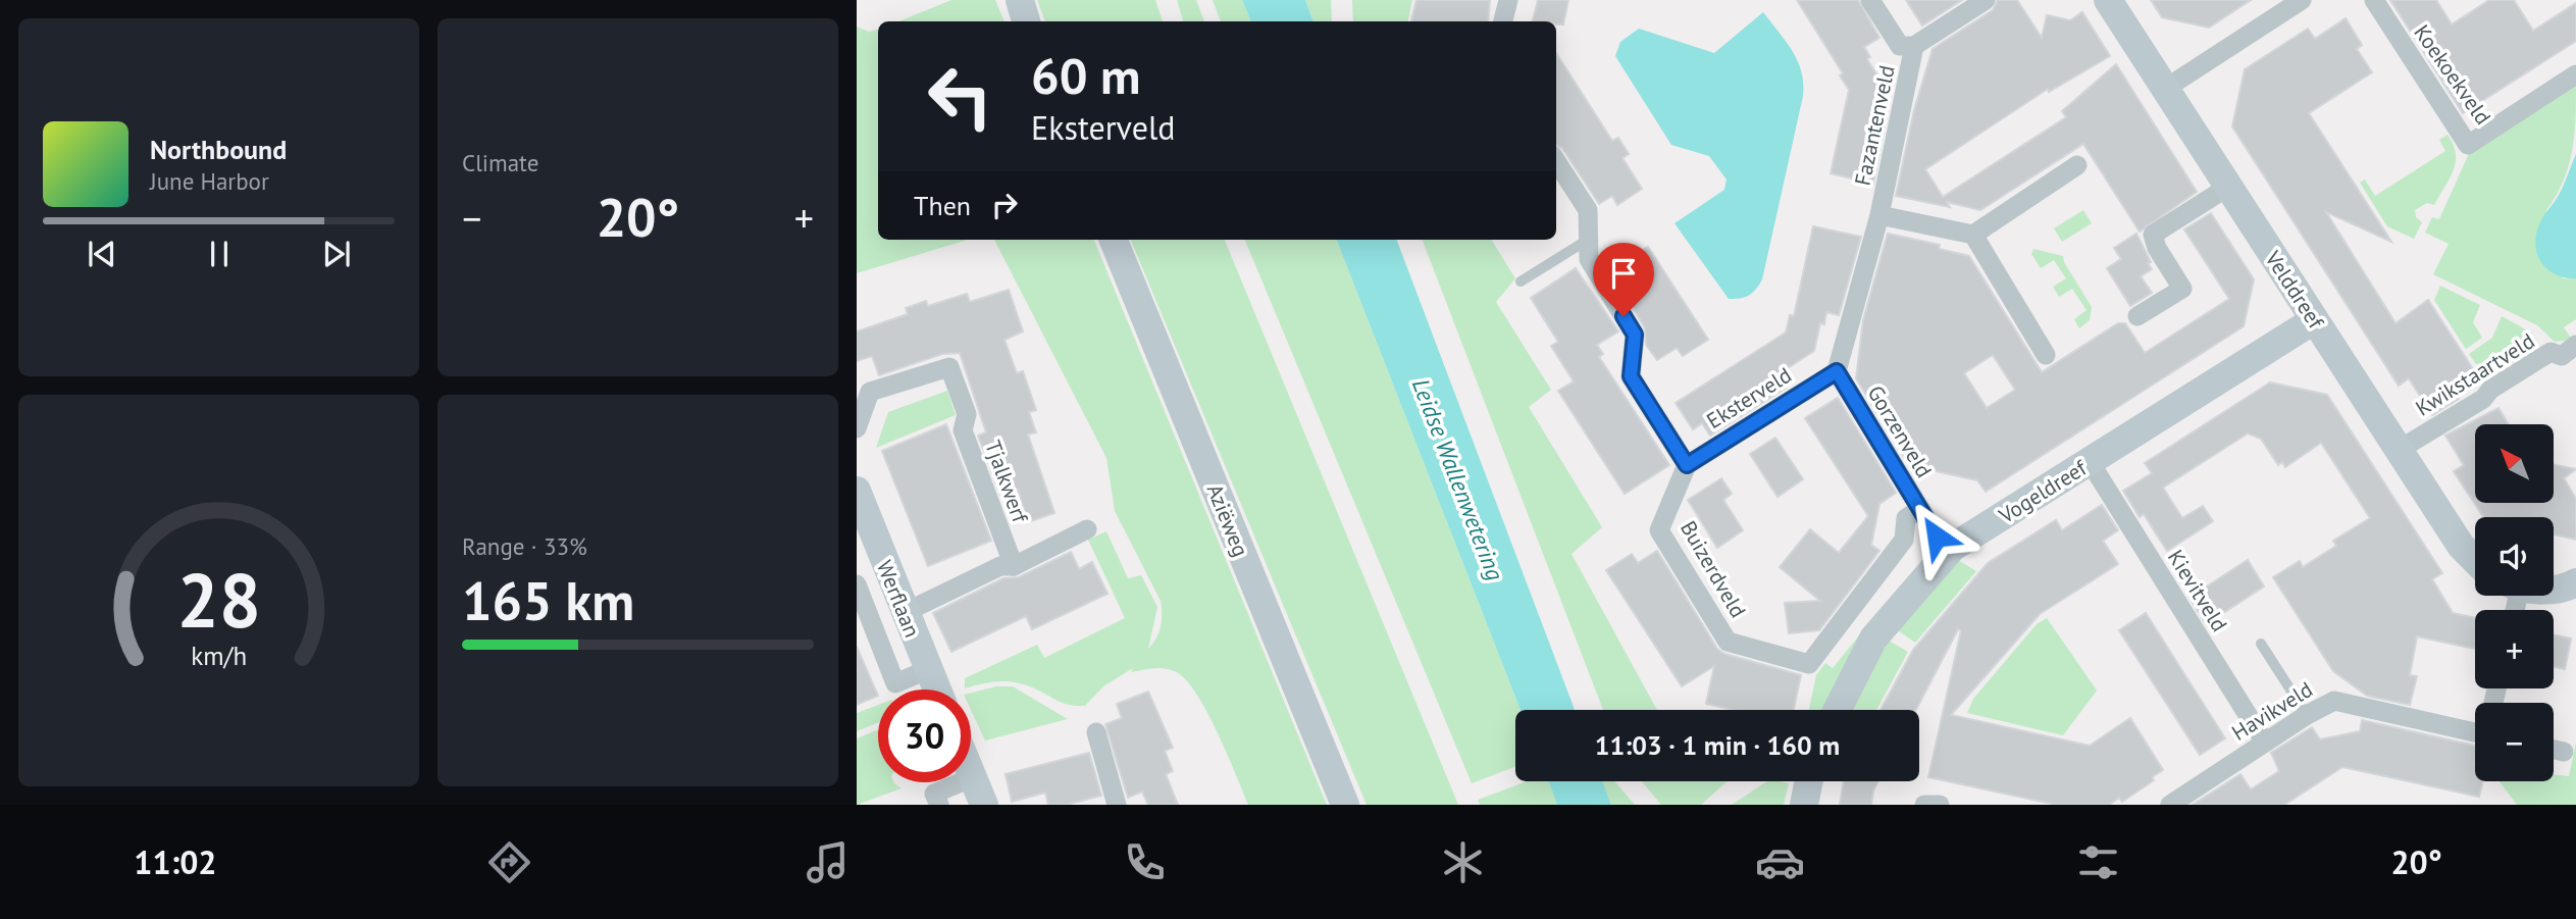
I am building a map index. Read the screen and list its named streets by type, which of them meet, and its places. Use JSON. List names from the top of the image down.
{
  "streets": {
    "street": [
      "Koekoekveld",
      "Fazantenveld",
      "Velddreef",
      "Kwikstaartveld",
      "Eksterveld",
      "Gorzenveld",
      "Tjalkwerf",
      "Vogeldreef",
      "Aziëweg",
      "Buizerdveld",
      "Kievitveld",
      "Werflaan",
      "Havikveld"
    ]
  },
  "crossings": [
    ["Fazantenveld", "Eksterveld"],
    ["Fazantenveld", "Gorzenveld"],
    ["Velddreef", "Kwikstaartveld"],
    ["Velddreef", "Vogeldreef"],
    ["Eksterveld", "Gorzenveld"],
    ["Eksterveld", "Buizerdveld"],
    ["Gorzenveld", "Vogeldreef"],
    ["Gorzenveld", "Buizerdveld"],
    ["Vogeldreef", "Kievitveld"],
    ["Kievitveld", "Havikveld"]
  ],
  "water": ["Leidse Wallenwetering"],
  "north": "top left",
  "page": {
    "tile": [
      "Climate",
      ["Range · 33%", "165 km"]
    ],
    "turn": ["60 m", "Eksterveld"],
    "song": ["Northbound", "June Harbor"],
    "then": "Then",
    "heat": ["−", "20°", "+"],
    "map_buttons": ["+", "−"],
    "limit": "30",
    "trip": "11:03 · 1 min · 160 m",
    "tabs": ["11:02", "20°"],
    "gauge": ["28", "km/h"]
  }
}
